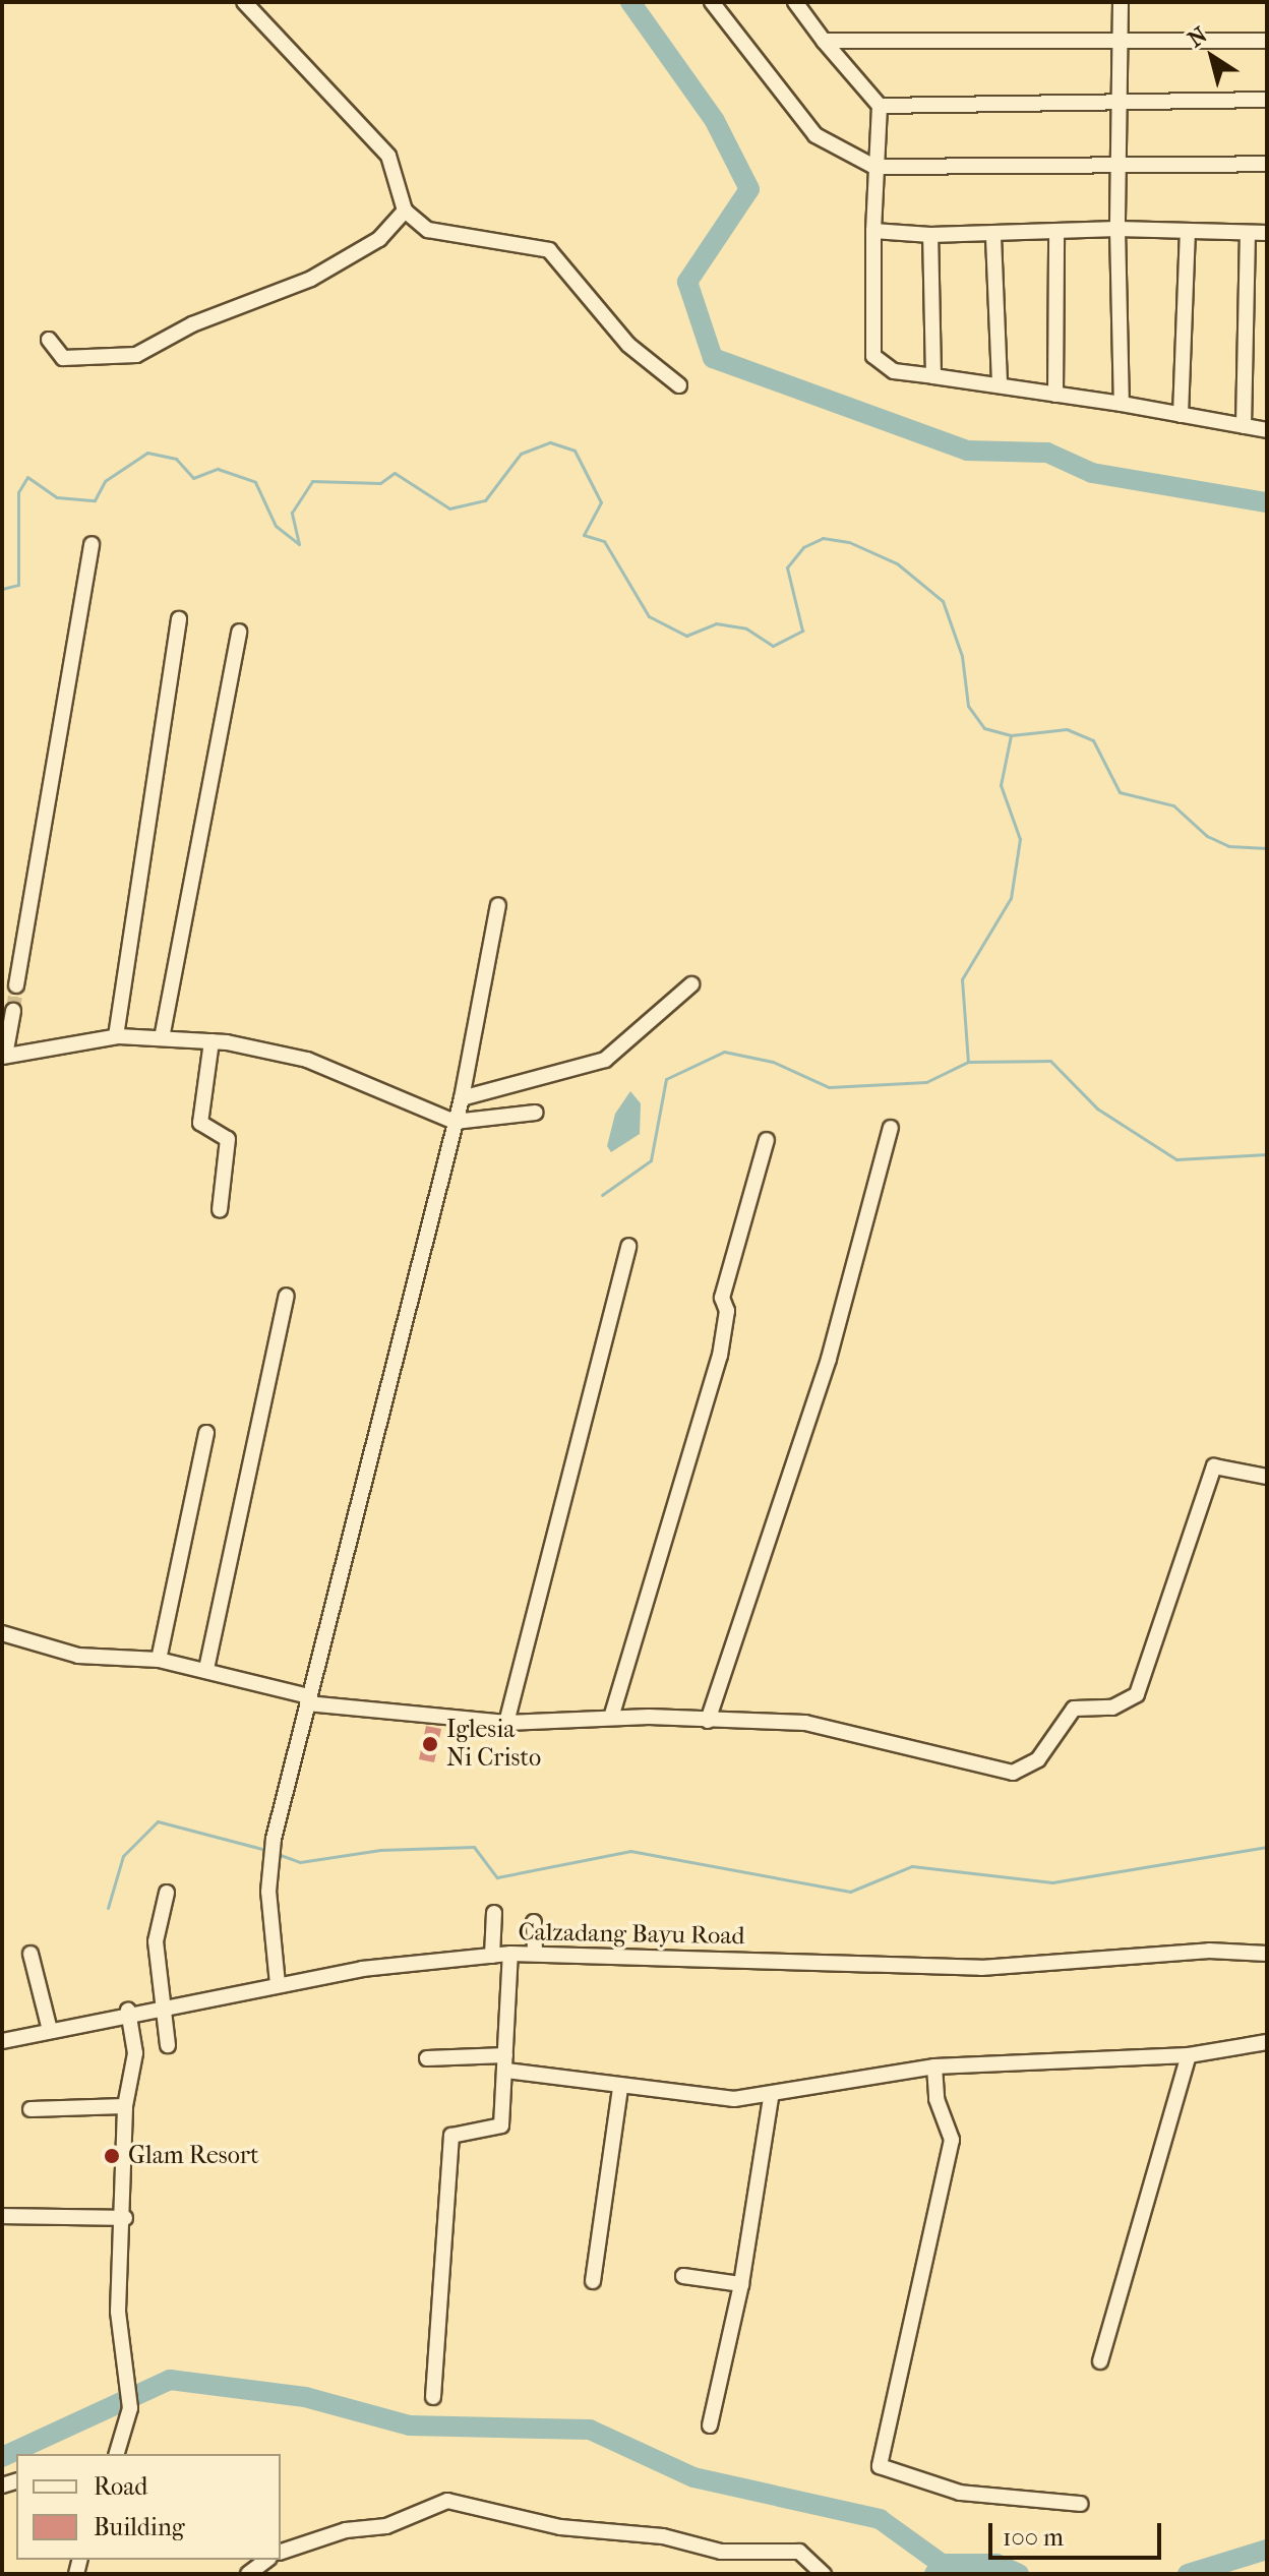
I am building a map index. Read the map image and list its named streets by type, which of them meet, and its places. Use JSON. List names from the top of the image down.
{
  "streets": {
    "street": ["Calzadang Bayu Road"]
  },
  "places": ["Iglesia Ni Cristo", "Glam Resort"],
  "legend": ["Road", "Building"],
  "scale_bar": "100 m",
  "north": "top left"
}
